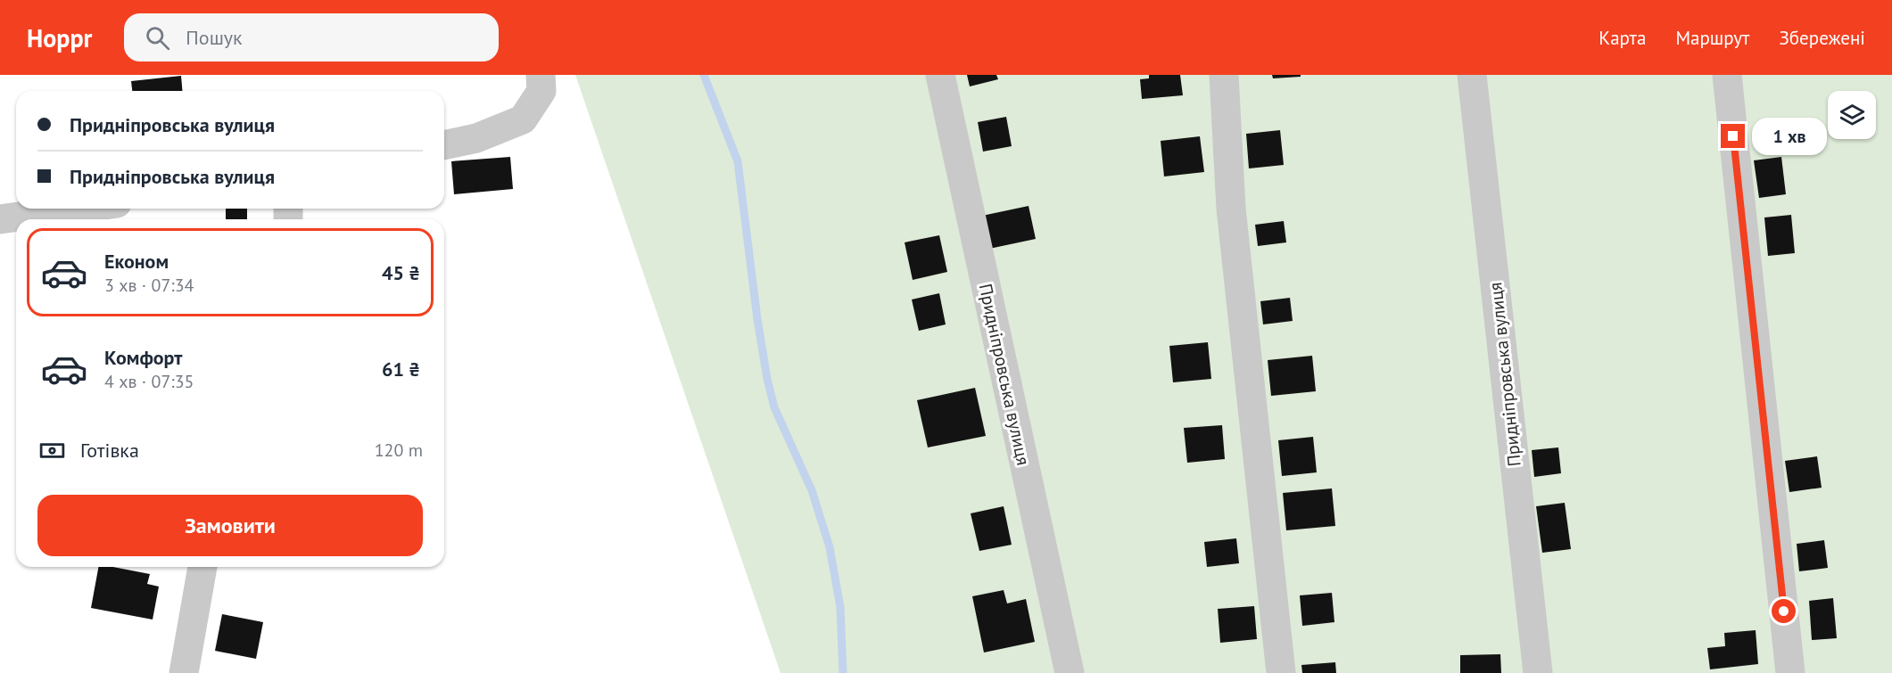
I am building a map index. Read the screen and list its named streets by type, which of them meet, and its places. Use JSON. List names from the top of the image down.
{
  "streets": {
    "street": ["Придніпровська вулиця"]
  },
  "page": {
    "header": "Hoppr",
    "search": "Пошук",
    "nav": ["Карта", "Маршрут", "Збережені"],
    "banner": ["Придніпровська вулиця", "Придніпровська вулиця"],
    "bubble": "1 хв",
    "list": [
      {
        "name": "Економ",
        "note": "3 хв · 07:34",
        "value": "45 ₴"
      },
      {
        "name": "Комфорт",
        "note": "4 хв · 07:35",
        "value": "61 ₴"
      }
    ],
    "pay": ["Готівка", "120 m"],
    "buttons": "Замовити"
  }
}
